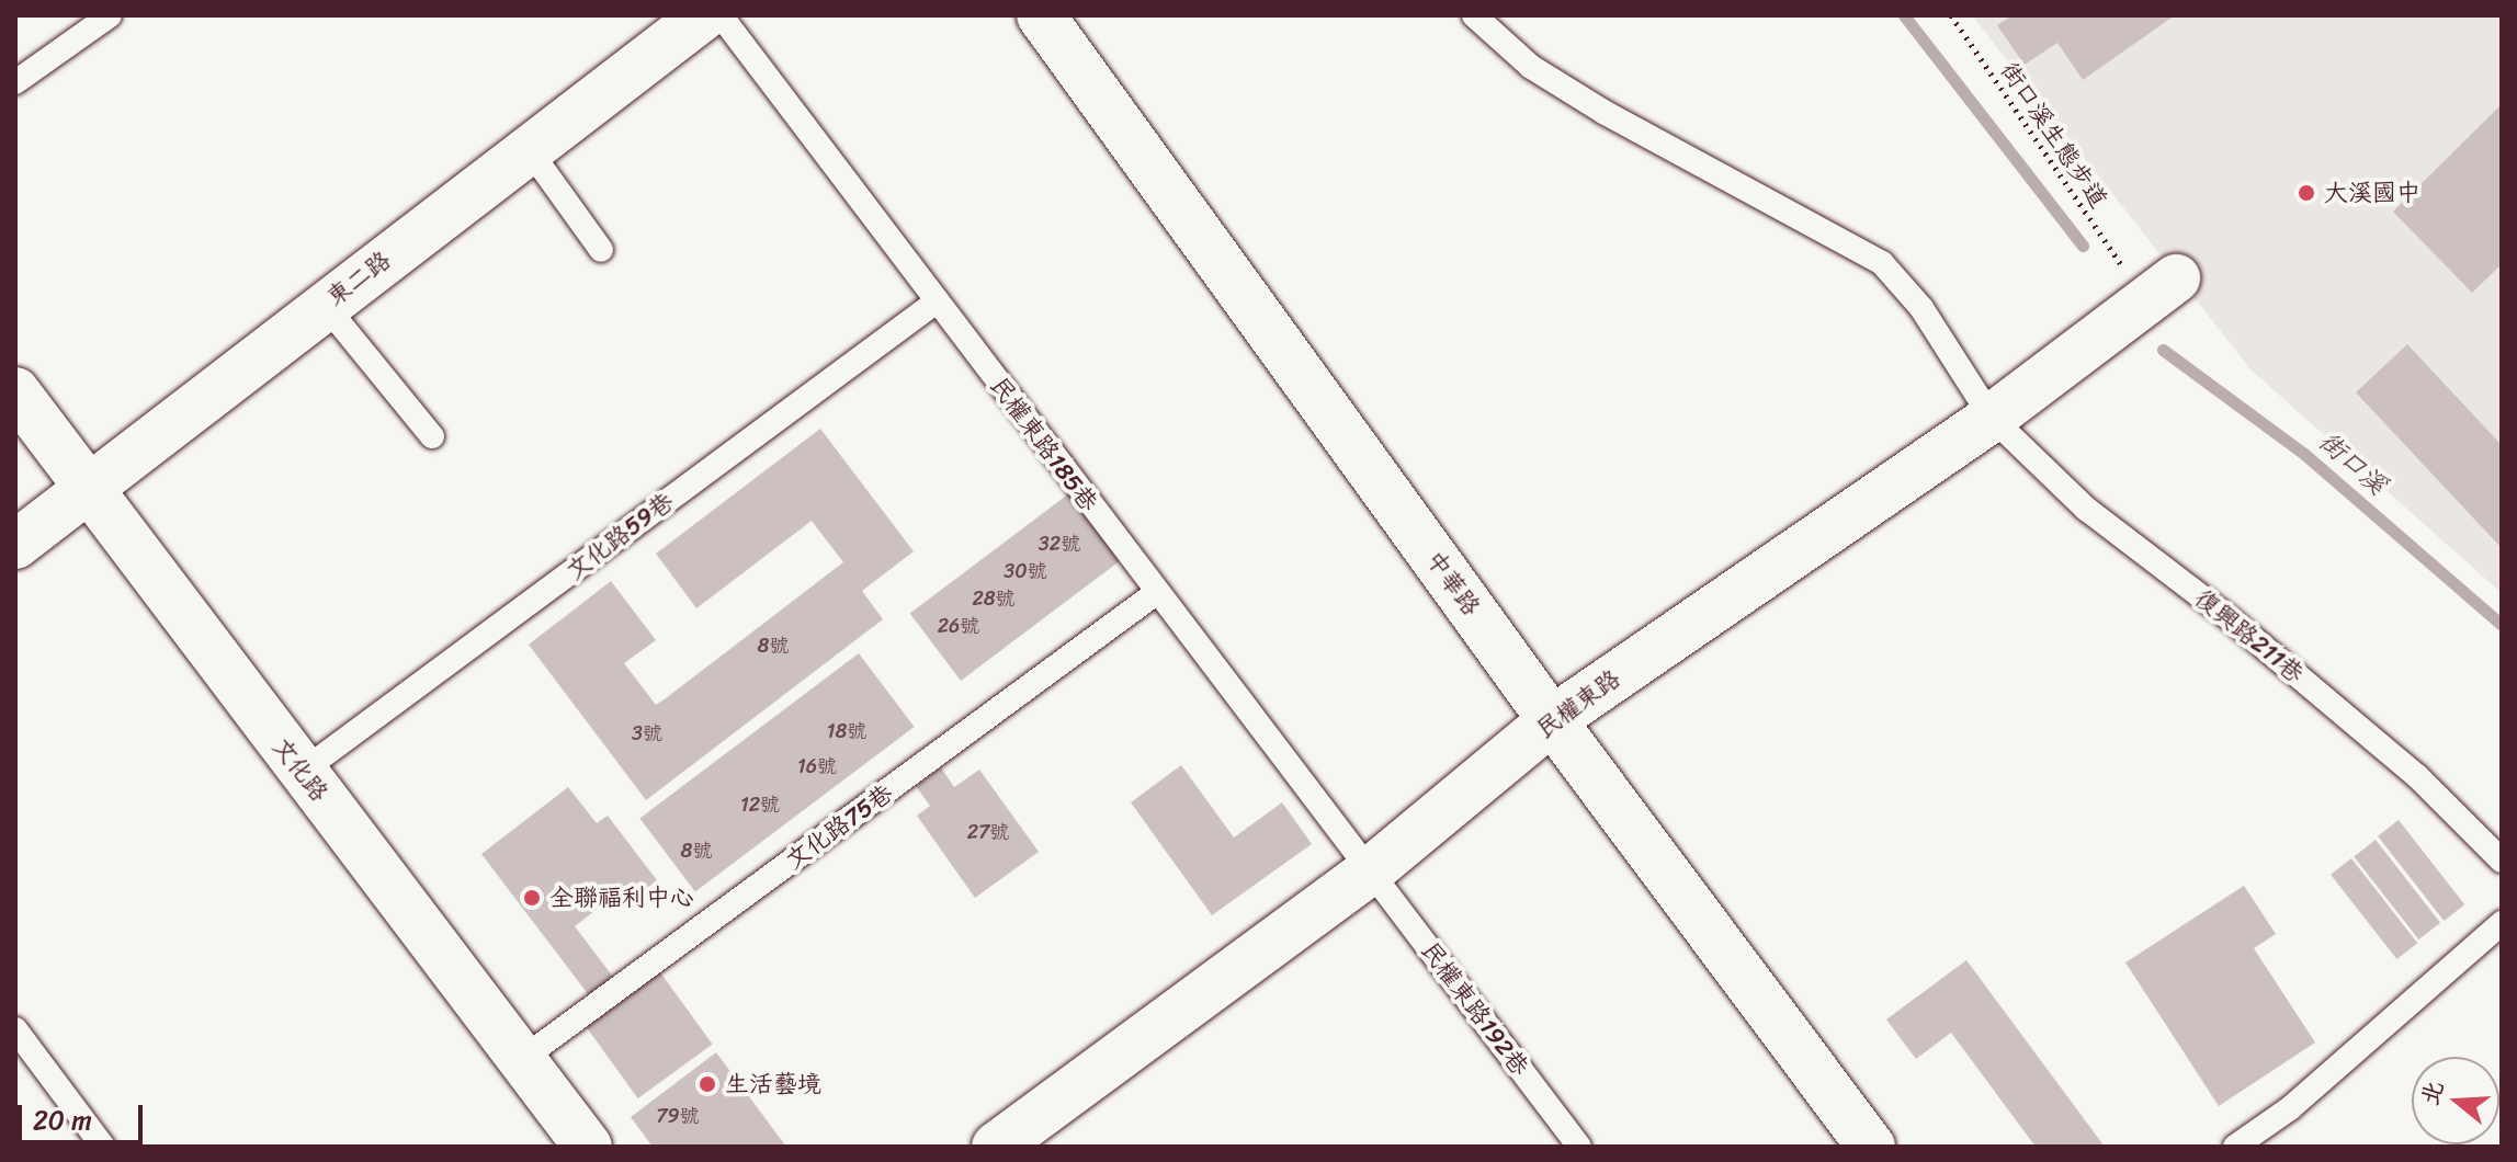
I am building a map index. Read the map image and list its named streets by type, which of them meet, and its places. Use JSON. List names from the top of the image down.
{
  "streets": {
    "street": [
      "東二路",
      "中華路",
      "民權東路",
      "文化路"
    ],
    "lane": [
      "民權東路185巷",
      "文化路59巷",
      "復興路211巷",
      "文化路75巷",
      "民權東路192巷"
    ],
    "path": ["街口溪生態步道"]
  },
  "crossings": [
    ["東二路", "文化路"],
    ["民權東路185巷", "文化路59巷"],
    ["民權東路185巷", "民權東路"],
    ["民權東路185巷", "文化路75巷"],
    ["民權東路185巷", "民權東路192巷"],
    ["文化路59巷", "文化路"],
    ["中華路", "民權東路"],
    ["復興路211巷", "民權東路"],
    ["民權東路", "民權東路192巷"],
    ["文化路", "文化路75巷"]
  ],
  "water": ["街口溪"],
  "places": ["大溪國中", "全聯福利中心", "生活藝境"],
  "house_numbers": [
    "32號",
    "30號",
    "28號",
    "26號",
    "8號",
    "18號",
    "3號",
    "16號",
    "12號",
    "27號",
    "8號",
    "79號"
  ],
  "scale_bar": "20 m",
  "north": "left"
}
